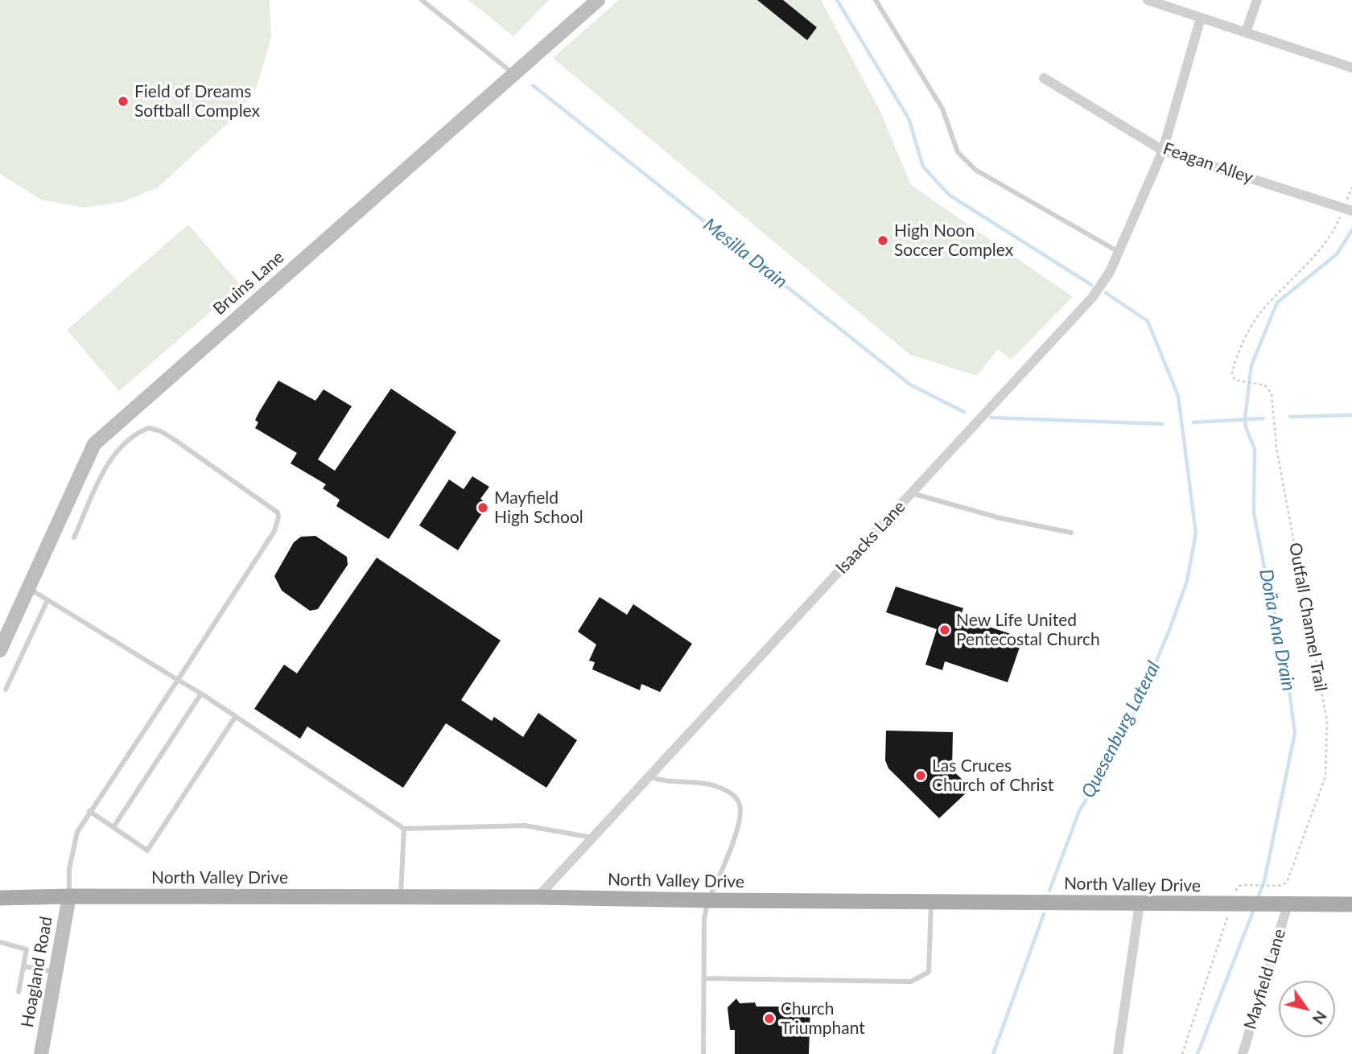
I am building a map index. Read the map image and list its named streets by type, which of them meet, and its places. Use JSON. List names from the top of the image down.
{
  "streets": {
    "main road": ["North Valley Drive"],
    "street": [
      "Feagan Alley",
      "Bruins Lane",
      "Isaacks Lane",
      "Hoagland Road",
      "Mayfield Lane"
    ],
    "path": ["Outfall Channel Trail"]
  },
  "crossings": [
    ["Feagan Alley", "Isaacks Lane"],
    ["Feagan Alley", "Outfall Channel Trail"],
    ["Isaacks Lane", "North Valley Drive"],
    ["Outfall Channel Trail", "North Valley Drive"],
    ["North Valley Drive", "Hoagland Road"],
    ["North Valley Drive", "Mayfield Lane"]
  ],
  "water": ["Mesilla Drain", "Doña Ana Drain", "Quesenburg Lateral"],
  "places": [
    "Field of Dreams Softball Complex",
    "High Noon Soccer Complex",
    "Mayfield High School",
    "New Life United Pentecostal Church",
    "Las Cruces Church of Christ",
    "Church Triumphant"
  ],
  "north": "bottom right"
}
